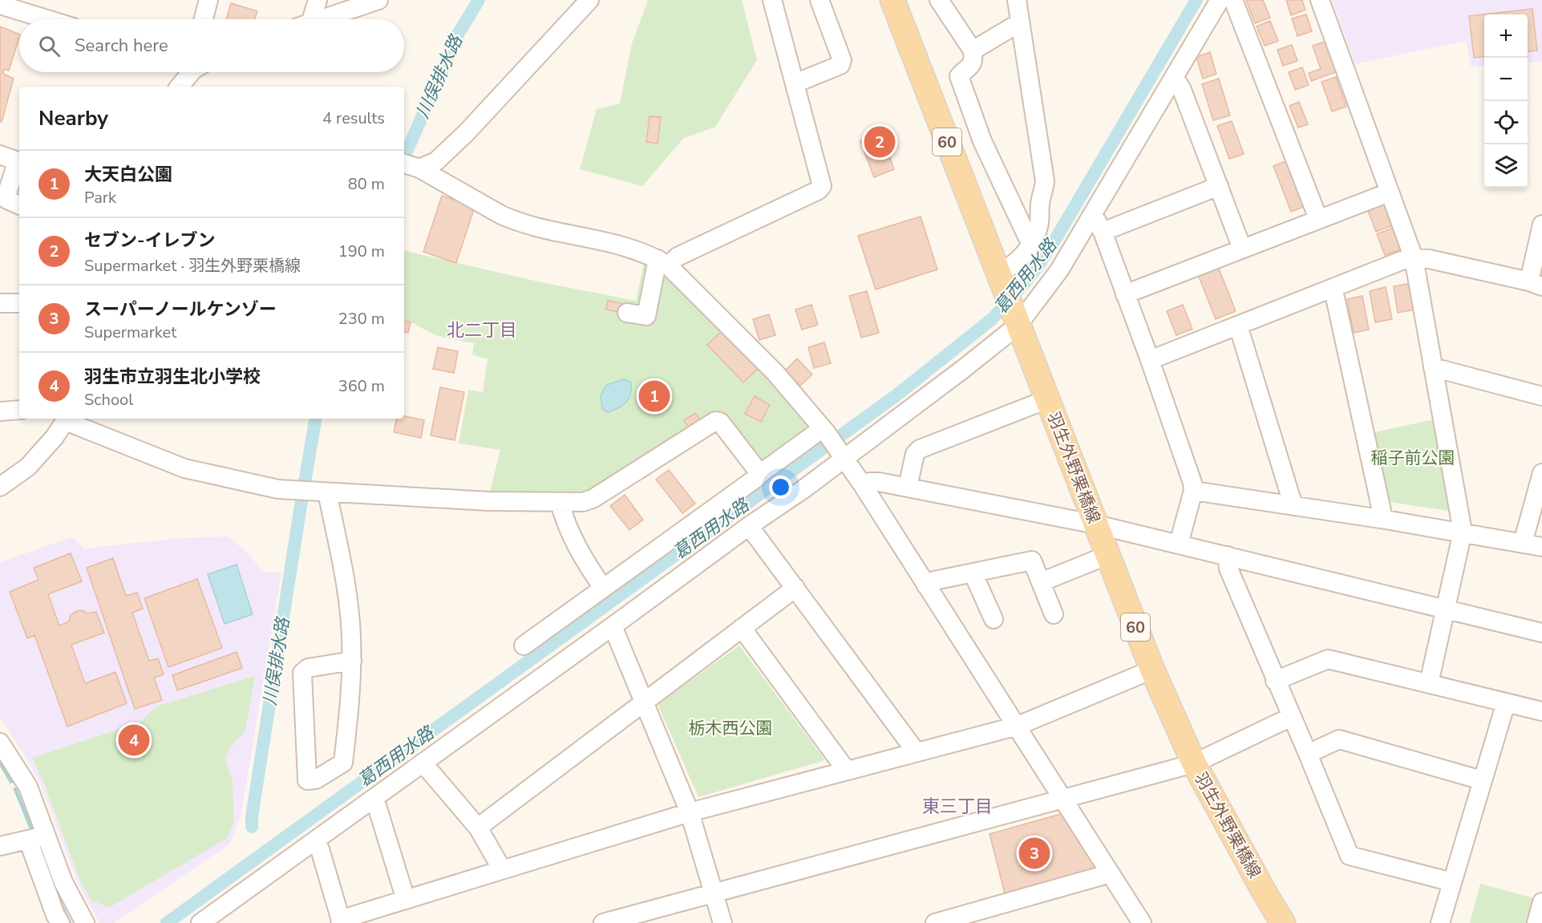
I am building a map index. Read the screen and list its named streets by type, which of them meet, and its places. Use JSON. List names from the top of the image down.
{
  "streets": {
    "main road": ["60", "羽生外野栗橋線"]
  },
  "districts": ["北二丁目", "東三丁目"],
  "water": ["川俣排水路", "葛西用水路"],
  "parks": ["稲子前公園", "栃木西公園"],
  "page": {
    "map_buttons": ["+", "−"],
    "search": "Search here",
    "heading": ["Nearby", "4 results"],
    "pins": [
      "2",
      "1",
      "4",
      "3"
    ],
    "list": [
      {
        "mark": "1",
        "name": "大天白公園",
        "note": "Park",
        "value": "80 m"
      },
      {
        "mark": "2",
        "name": "セブン-イレブン",
        "note": "Supermarket · 羽生外野栗橋線",
        "value": "190 m"
      },
      {
        "mark": "3",
        "name": "スーパーノールケンゾー",
        "note": "Supermarket",
        "value": "230 m"
      },
      {
        "mark": "4",
        "name": "羽生市立羽生北小学校",
        "note": "School",
        "value": "360 m"
      }
    ]
  }
}
